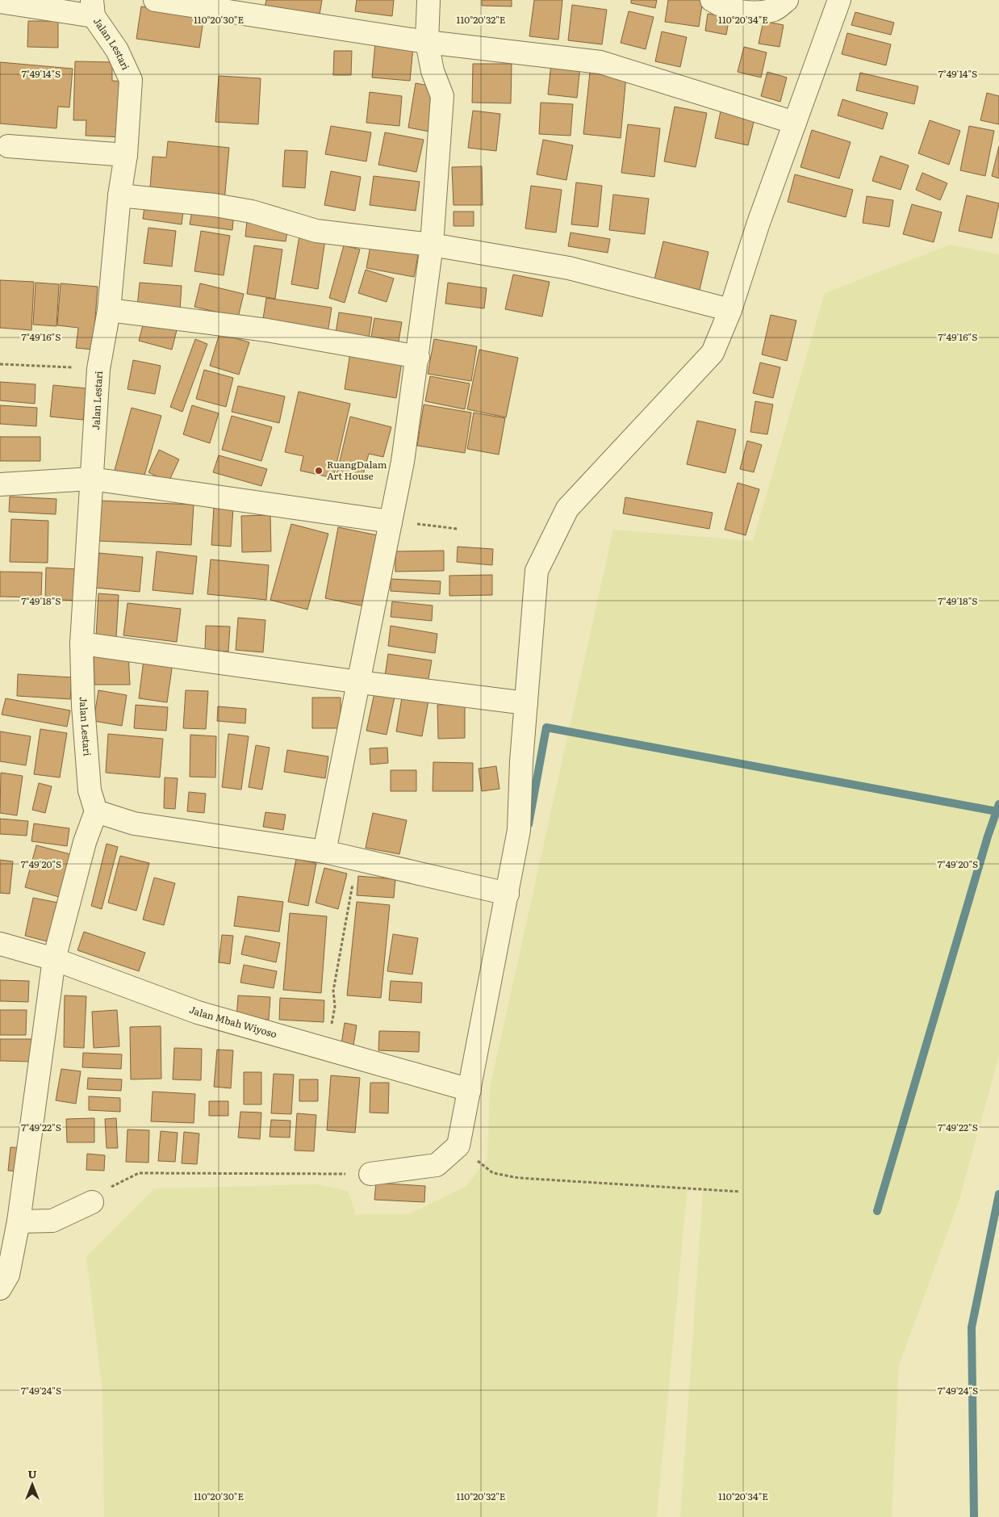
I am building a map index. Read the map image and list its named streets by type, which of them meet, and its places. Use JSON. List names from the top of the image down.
{
  "streets": {
    "street": ["Jalan Lestari", "Jalan Mbah Wiyoso"]
  },
  "places": ["RuangDalam Art House"],
  "north": "top",
  "coordinates": [
    "110°20'30\"E",
    "110°20'32\"E",
    "110°20'34\"E",
    "7°49'14\"S",
    "7°49'16\"S",
    "7°49'18\"S",
    "7°49'20\"S",
    "7°49'22\"S",
    "7°49'24\"S"
  ]
}
